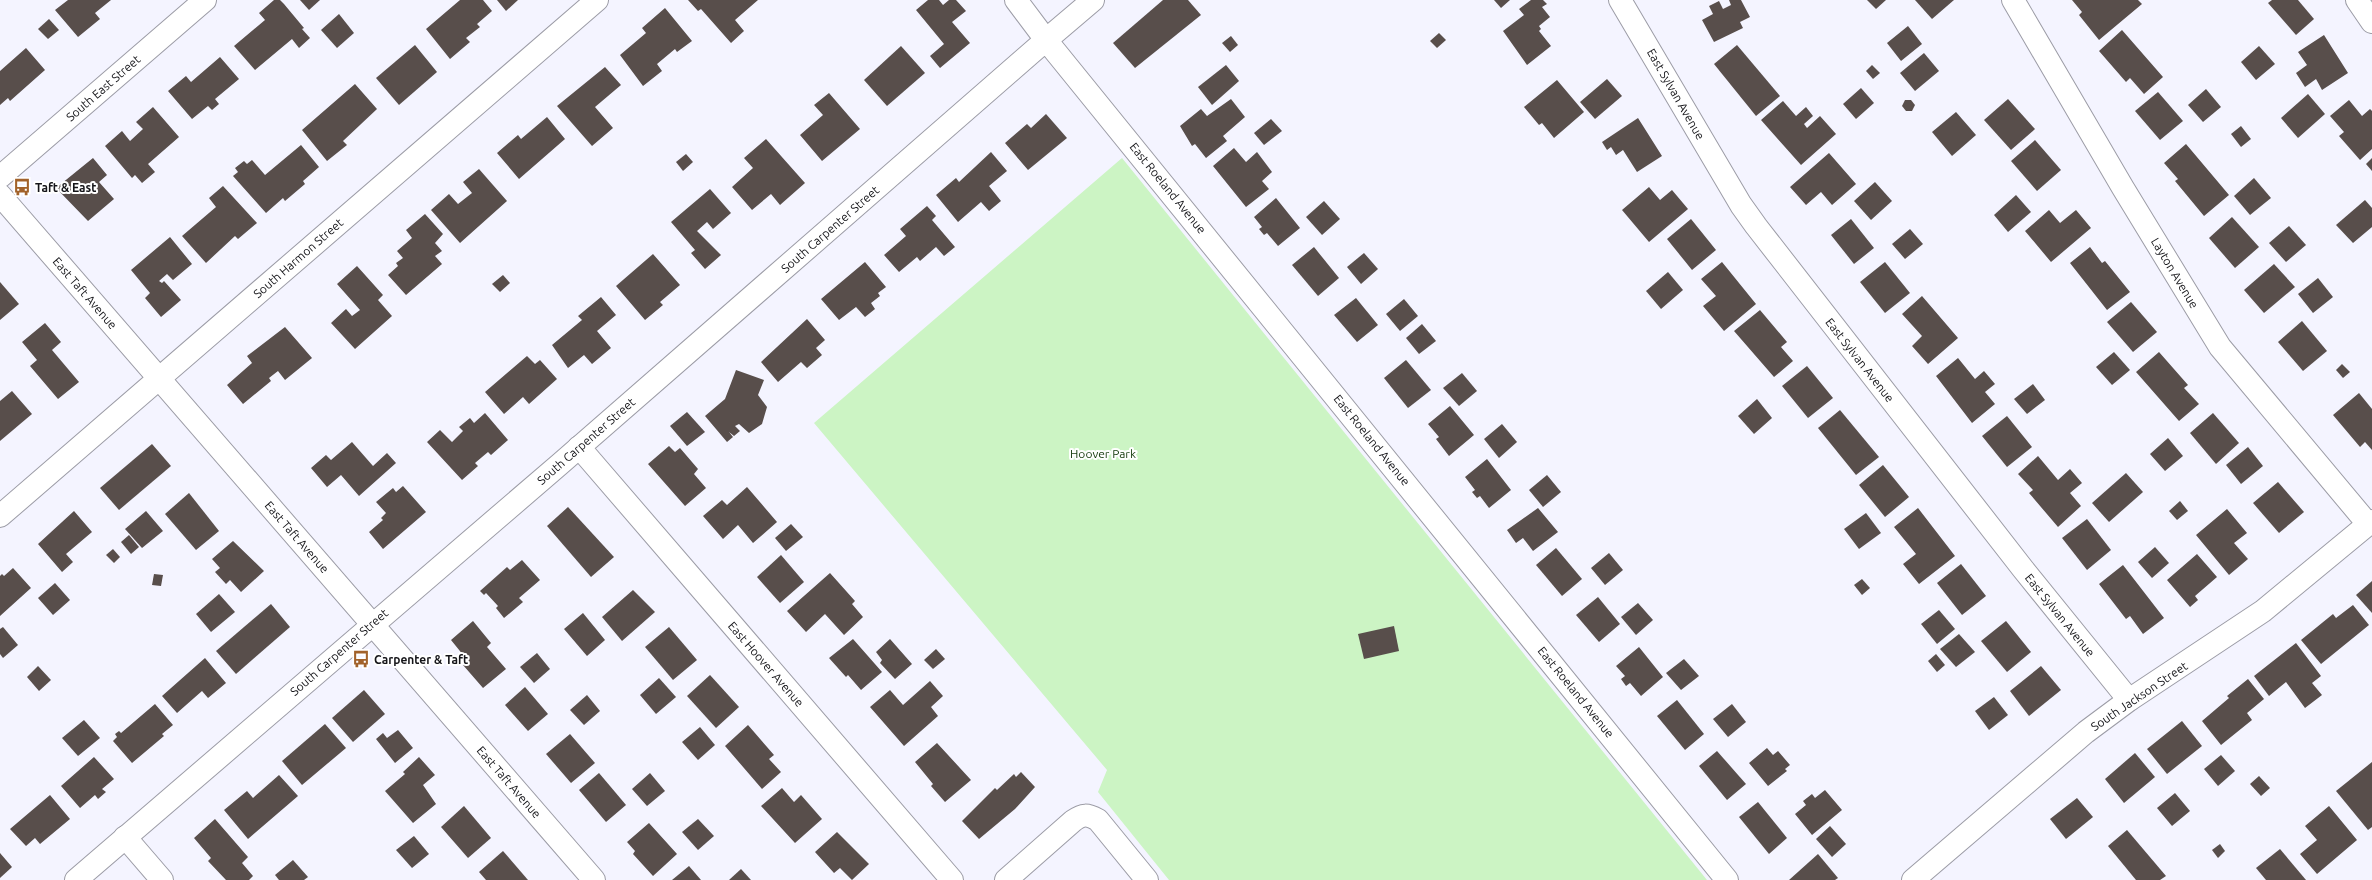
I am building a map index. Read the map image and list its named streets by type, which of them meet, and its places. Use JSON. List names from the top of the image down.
{
  "streets": {
    "street": [
      "South East Street",
      "East Sylvan Avenue",
      "East Roeland Avenue",
      "South Carpenter Street",
      "South Harmon Street",
      "Layton Avenue",
      "East Taft Avenue",
      "East Hoover Avenue",
      "South Jackson Street"
    ]
  },
  "crossings": [
    ["East Sylvan Avenue", "South Jackson Street"],
    ["East Roeland Avenue", "South Carpenter Street"],
    ["South Carpenter Street", "East Taft Avenue"],
    ["South Carpenter Street", "East Hoover Avenue"],
    ["South Harmon Street", "East Taft Avenue"],
    ["Layton Avenue", "South Jackson Street"]
  ],
  "parks": ["Hoover Park"],
  "places": {
    "bus stop": ["Taft & East", "Carpenter & Taft"]
  }
}
